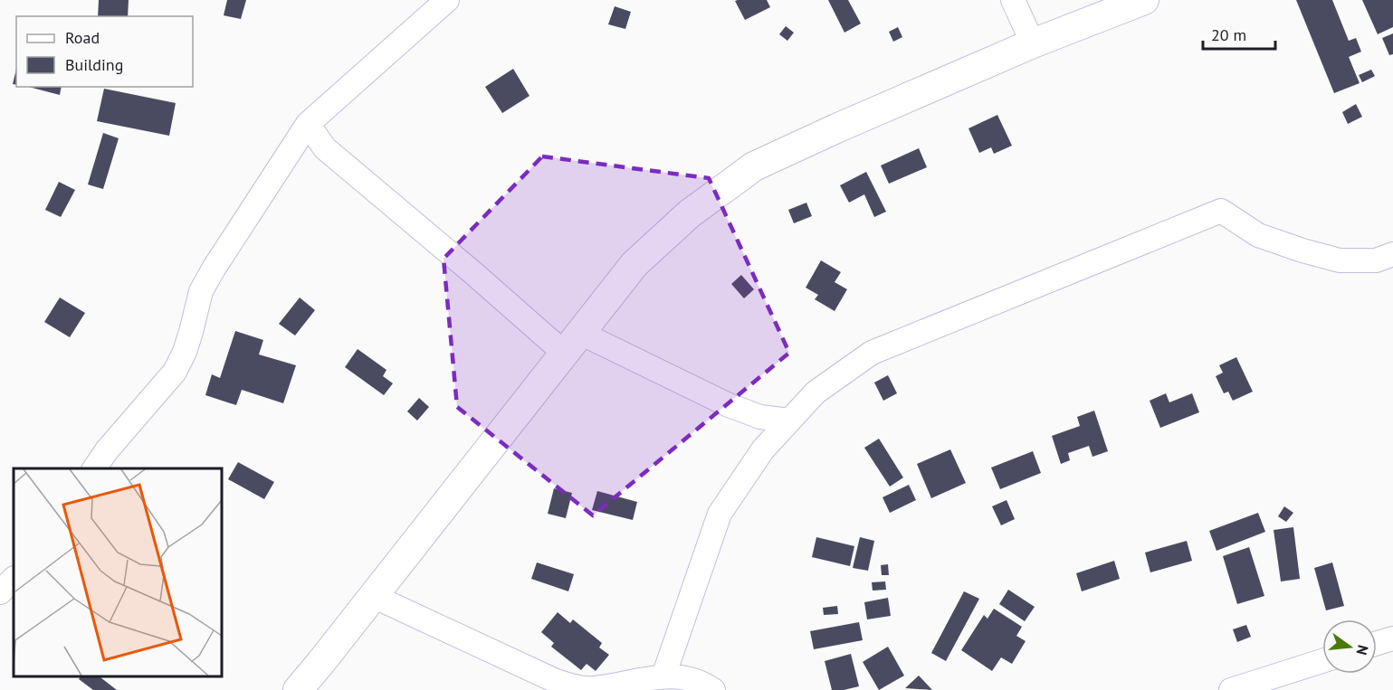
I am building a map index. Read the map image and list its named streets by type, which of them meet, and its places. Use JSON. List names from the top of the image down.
{
  "legend": ["Road", "Building"],
  "scale_bar": "20 m",
  "north": "right"
}
